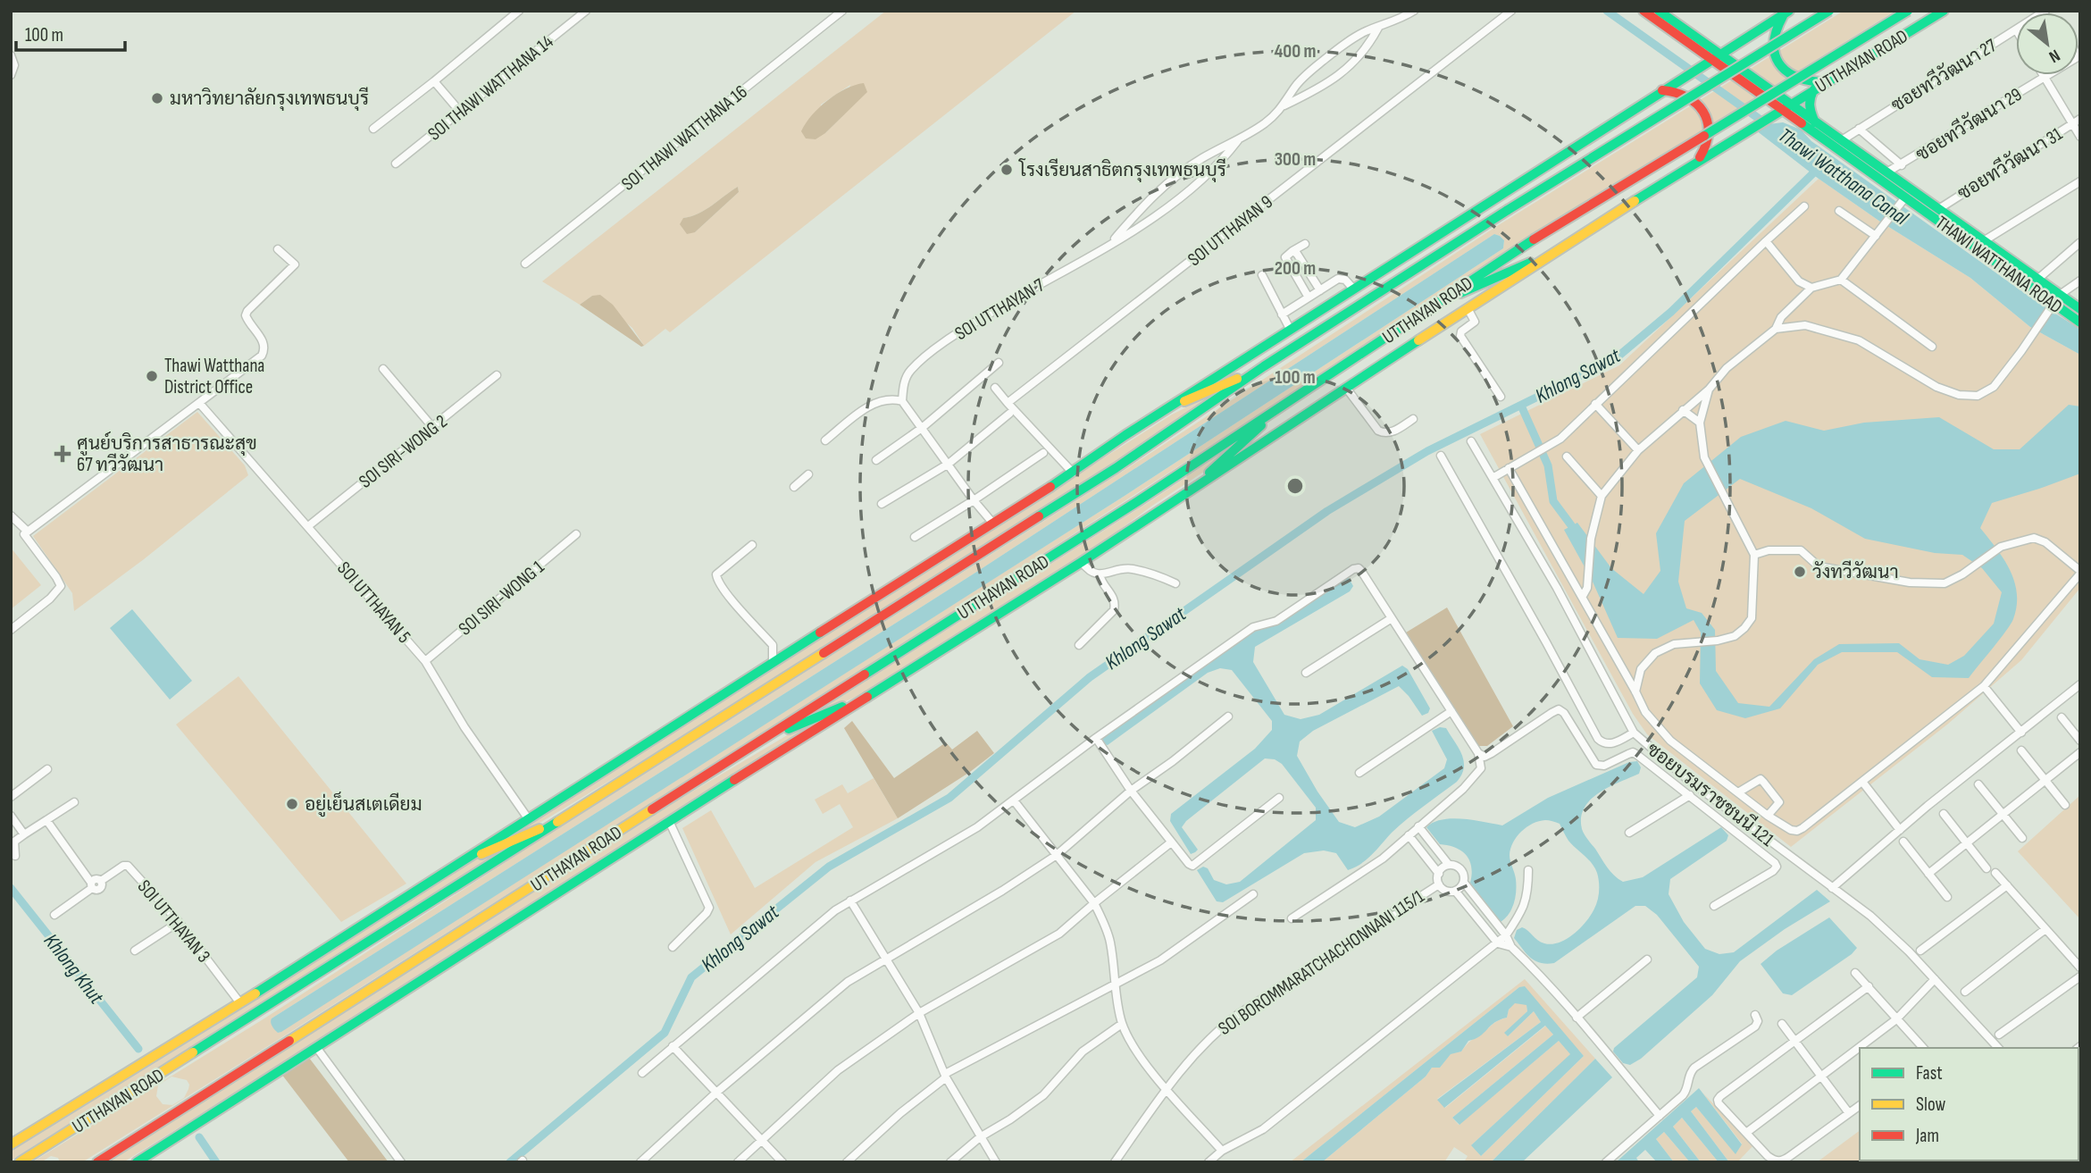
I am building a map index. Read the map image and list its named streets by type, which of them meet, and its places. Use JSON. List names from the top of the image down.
{
  "streets": {
    "main road": ["UTTHAYAN ROAD", "THAWI WATTHANA ROAD"],
    "street": [
      "ซอยทวีวัฒนา 27",
      "SOI THAWI WATTHANA 14",
      "ซอยทวีวัฒนา 29",
      "SOI THAWI WATTHANA 16",
      "ซอยทวีวัฒนา 31",
      "SOI UTTHAYAN 9",
      "SOI UTTHAYAN 7",
      "SOI SIRI-WONG 2",
      "SOI SIRI-WONG 1",
      "SOI UTTHAYAN 5",
      "ซอยบรมราชชนนี 121",
      "SOI UTTHAYAN 3",
      "SOI BOROMMARATCHACHONNANI 115/1"
    ]
  },
  "crossings": [
    ["UTTHAYAN ROAD", "THAWI WATTHANA ROAD"],
    ["UTTHAYAN ROAD", "SOI UTTHAYAN 5"],
    ["UTTHAYAN ROAD", "SOI UTTHAYAN 3"],
    ["ซอยทวีวัฒนา 27", "THAWI WATTHANA ROAD"],
    ["ซอยทวีวัฒนา 29", "THAWI WATTHANA ROAD"],
    ["ซอยทวีวัฒนา 31", "THAWI WATTHANA ROAD"],
    ["SOI SIRI-WONG 2", "SOI UTTHAYAN 5"],
    ["SOI SIRI-WONG 1", "SOI UTTHAYAN 5"]
  ],
  "water": ["Thawi Watthana Canal", "Khlong Sawat", "Khlong Khut"],
  "places": {
    "other": [
      "มหาวิทยาลัยกรุงเทพธนบุรี",
      "โรงเรียนสาธิตกรุงเทพธนบุรี",
      "Thawi Watthana District Office",
      "วังทวีวัฒนา",
      "อยู่เย็นสเตเดียม"
    ],
    "health": ["ศูนย์บริการสาธารณะสุข 67 ทวีวัฒนา"]
  },
  "legend": ["Fast", "Slow", "Jam"],
  "scale_bar": "100 m",
  "north": "bottom right",
  "rings": [
    "400 m",
    "300 m",
    "200 m",
    "100 m"
  ]
}
